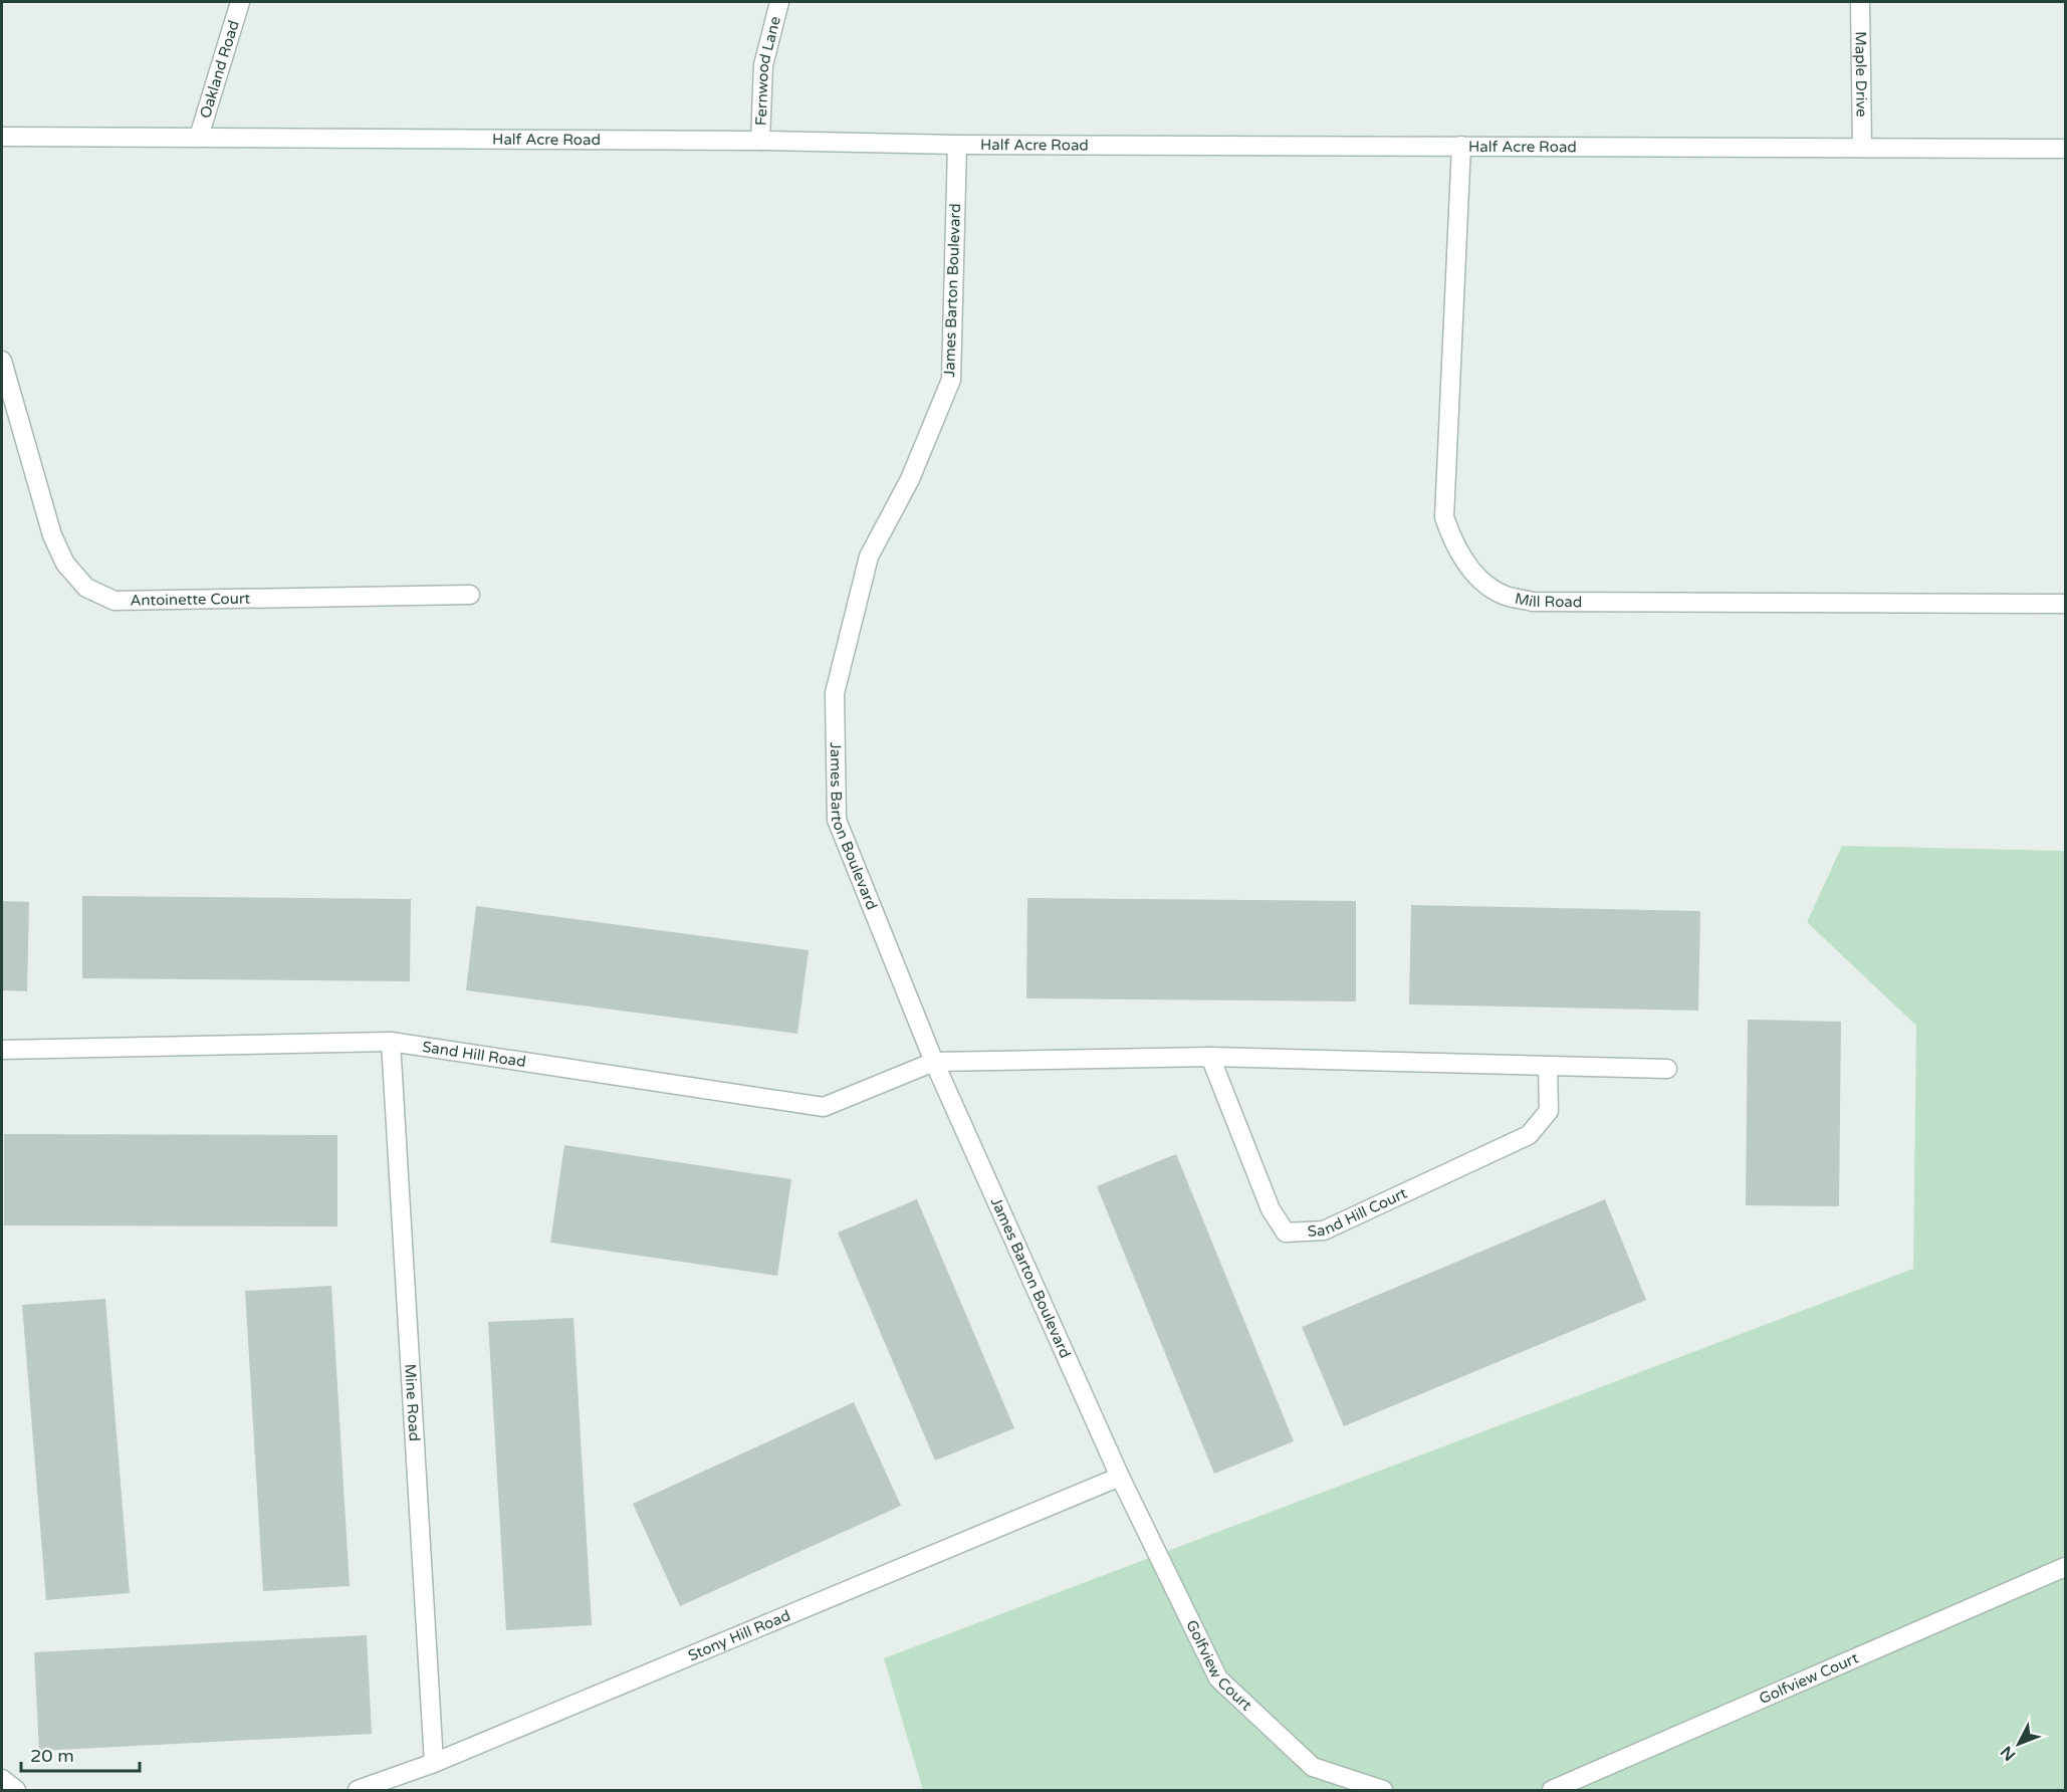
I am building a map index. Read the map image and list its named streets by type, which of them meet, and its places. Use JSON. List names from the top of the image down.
{
  "streets": {
    "street": [
      "Oakland Road",
      "Fernwood Lane",
      "Maple Drive",
      "Half Acre Road",
      "James Barton Boulevard",
      "Mill Road",
      "Antoinette Court",
      "Sand Hill Road",
      "Sand Hill Court",
      "Mine Road",
      "Stony Hill Road",
      "Golfview Court"
    ]
  },
  "crossings": [
    ["Oakland Road", "Half Acre Road"],
    ["Fernwood Lane", "Half Acre Road"],
    ["Maple Drive", "Half Acre Road"],
    ["Half Acre Road", "James Barton Boulevard"],
    ["Half Acre Road", "Mill Road"],
    ["James Barton Boulevard", "Sand Hill Road"],
    ["James Barton Boulevard", "Stony Hill Road"],
    ["James Barton Boulevard", "Golfview Court"],
    ["Sand Hill Road", "Mine Road"],
    ["Mine Road", "Stony Hill Road"],
    ["Stony Hill Road", "Golfview Court"]
  ],
  "scale_bar": "20 m",
  "north": "bottom left"
}
